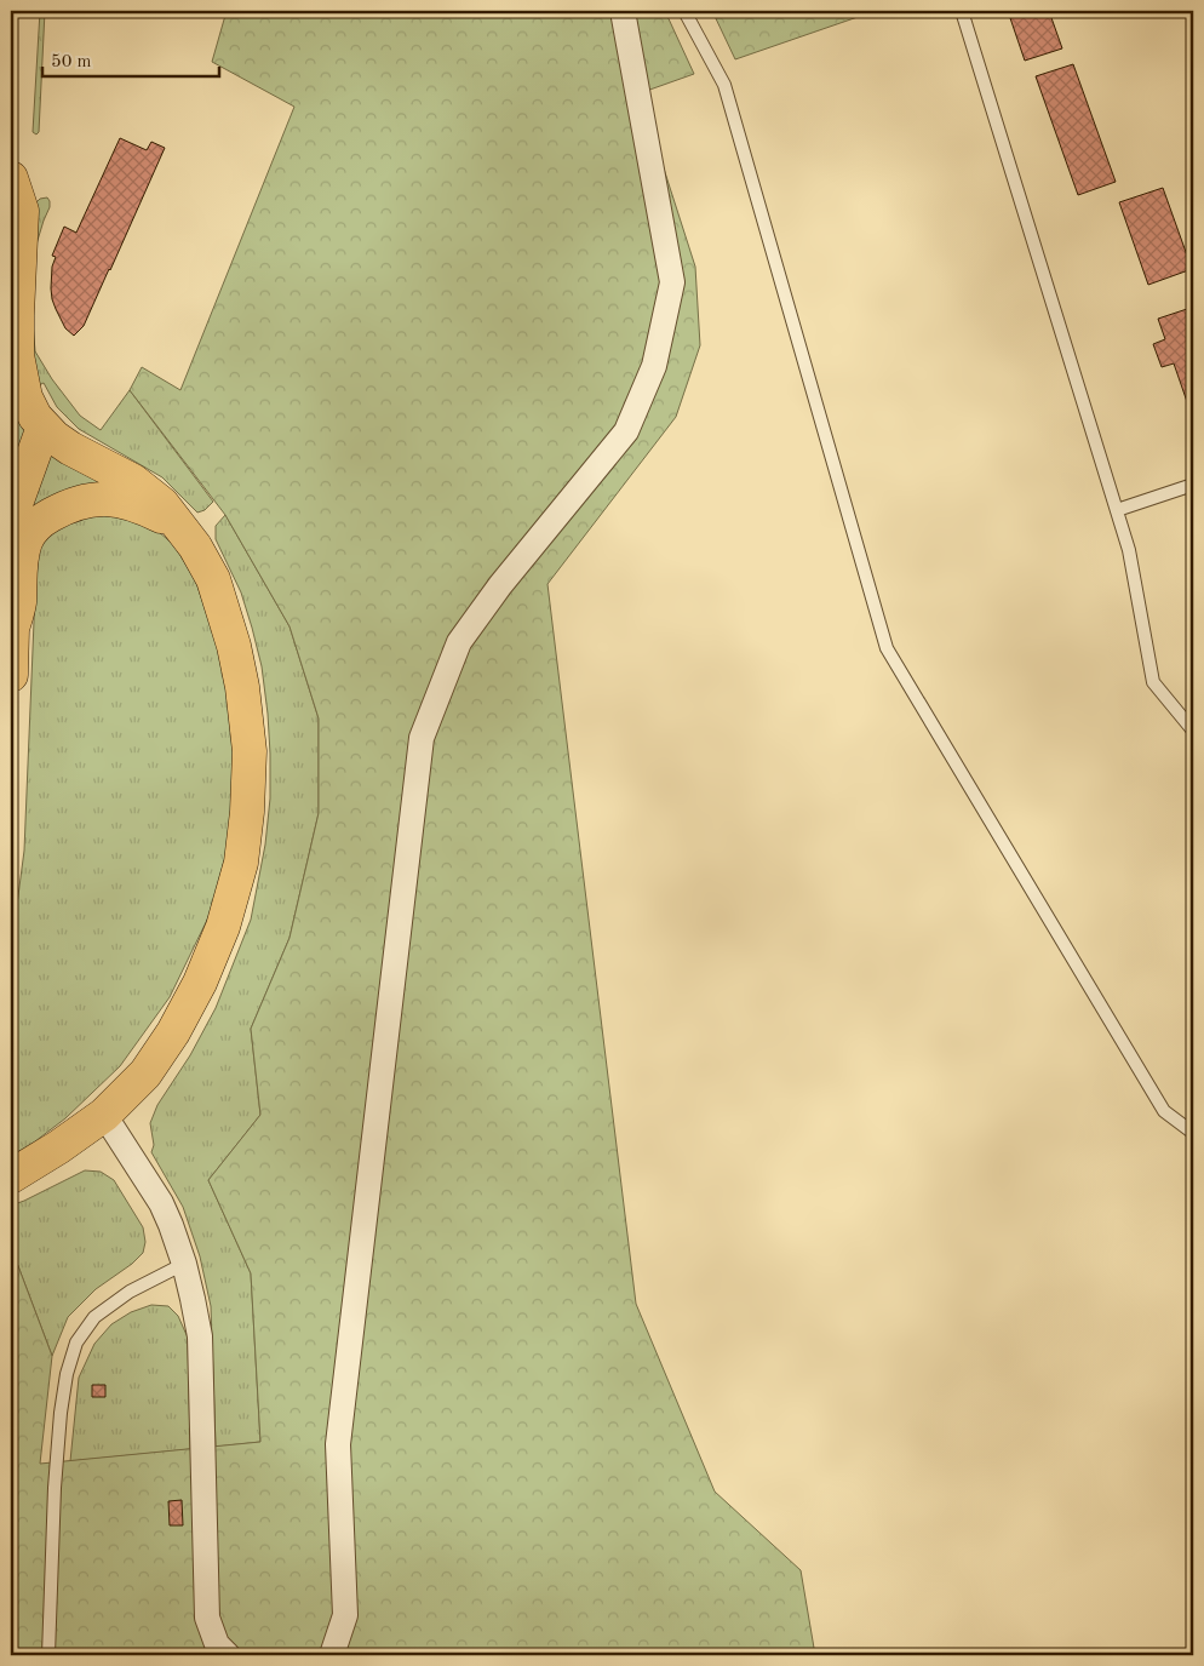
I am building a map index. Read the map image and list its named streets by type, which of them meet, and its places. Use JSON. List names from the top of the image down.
{
  "scale_bar": "50 m"
}
